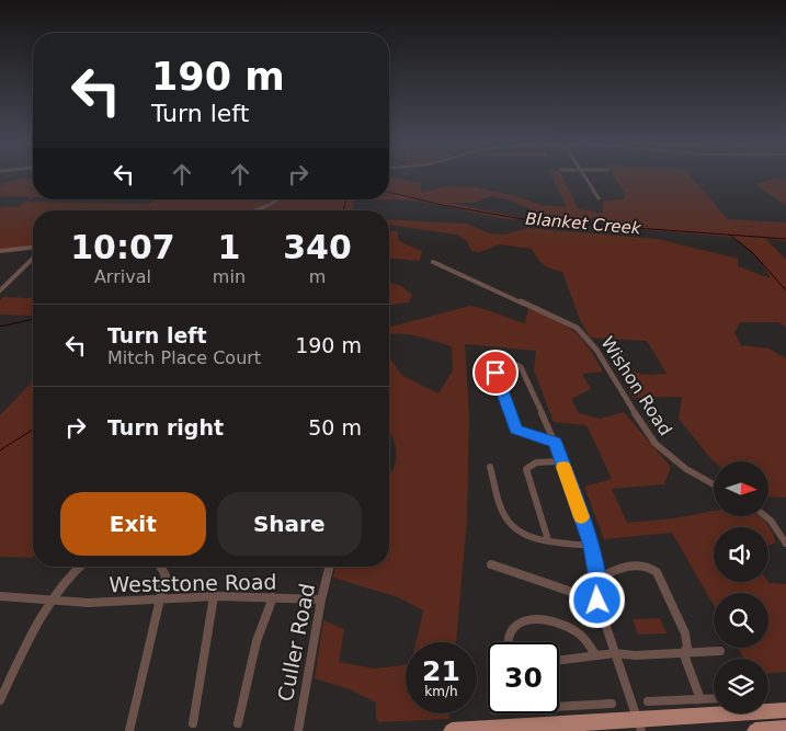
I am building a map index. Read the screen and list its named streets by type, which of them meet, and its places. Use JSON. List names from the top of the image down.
{
  "streets": {
    "street": ["Wishon Road", "Weststone Road", "Culler Road"]
  },
  "crossings": [
    ["Weststone Road", "Culler Road"]
  ],
  "water": ["Blanket Creek"],
  "north": "right",
  "page": {
    "turn": ["190 m", "Turn left"],
    "eta": [
      "10:07",
      "Arrival",
      "1",
      "min",
      "340",
      "m"
    ],
    "list": [
      {
        "name": "Turn left",
        "note": "Mitch Place Court",
        "value": "190 m"
      },
      {
        "name": "Turn right",
        "value": "50 m"
      }
    ],
    "buttons": ["Exit", "Share"],
    "speed": "21 km/h",
    "limit": "30"
  }
}
